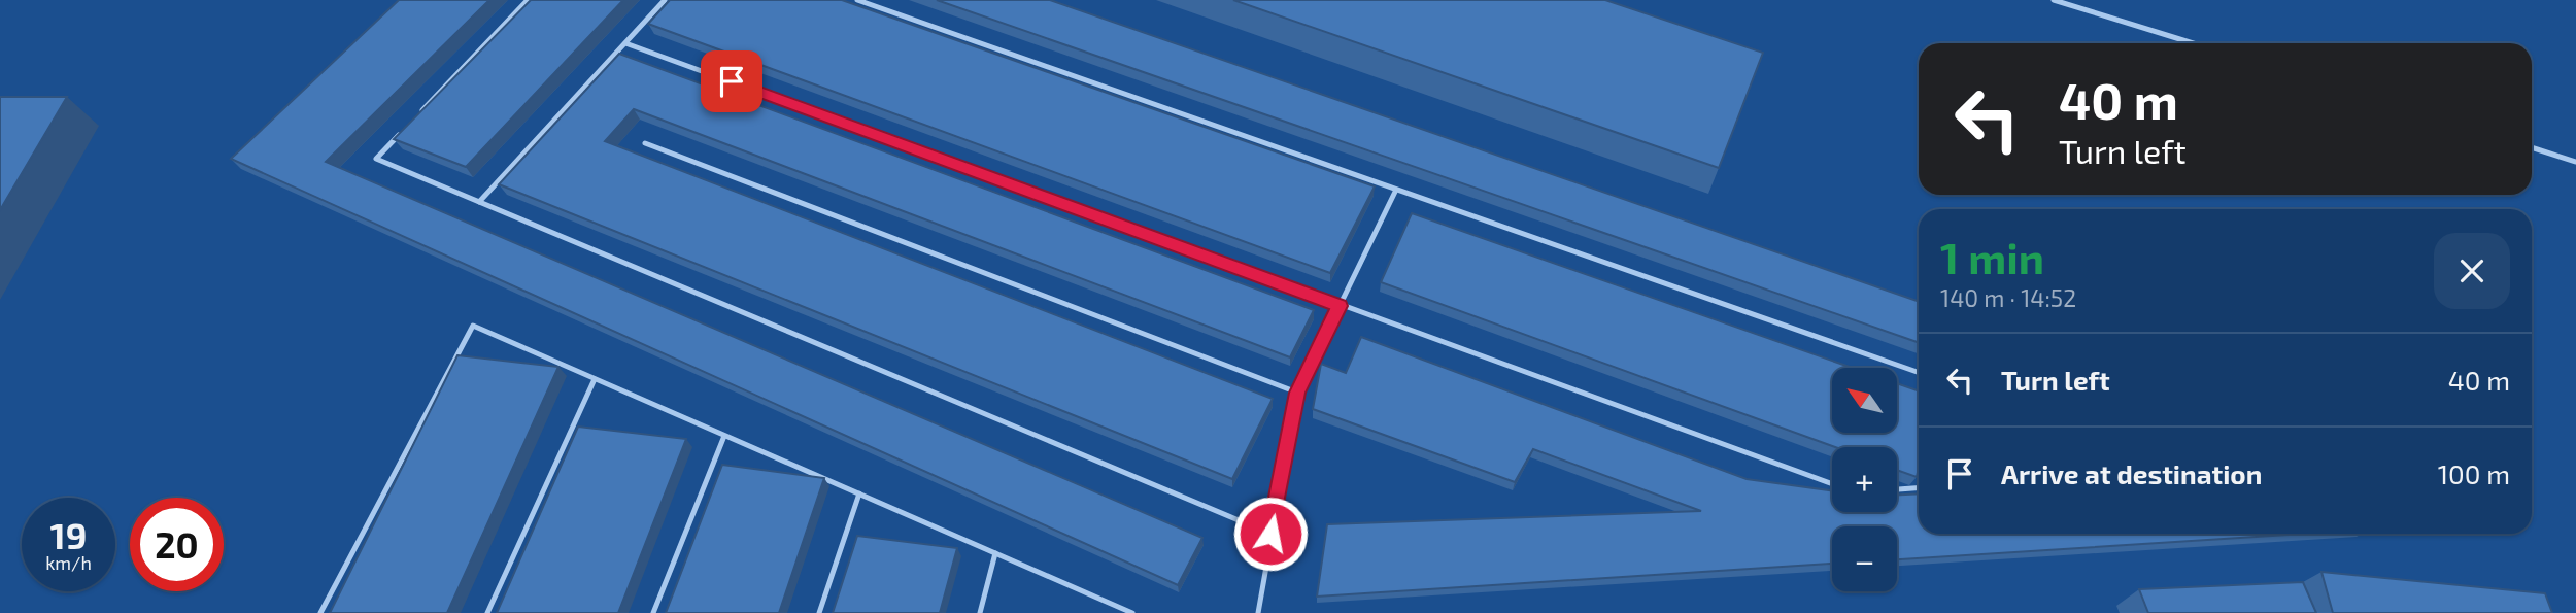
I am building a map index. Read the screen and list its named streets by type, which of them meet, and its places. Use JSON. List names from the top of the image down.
{
  "north": "top left",
  "page": {
    "turn": ["40 m", "Turn left"],
    "heading": ["1 min", "140 m · 14:52"],
    "list": [
      {
        "name": "Turn left",
        "value": "40 m"
      },
      {
        "name": "Arrive at destination",
        "value": "100 m"
      }
    ],
    "map_buttons": ["+", "−"],
    "speed": "19 km/h",
    "limit": "20"
  }
}
